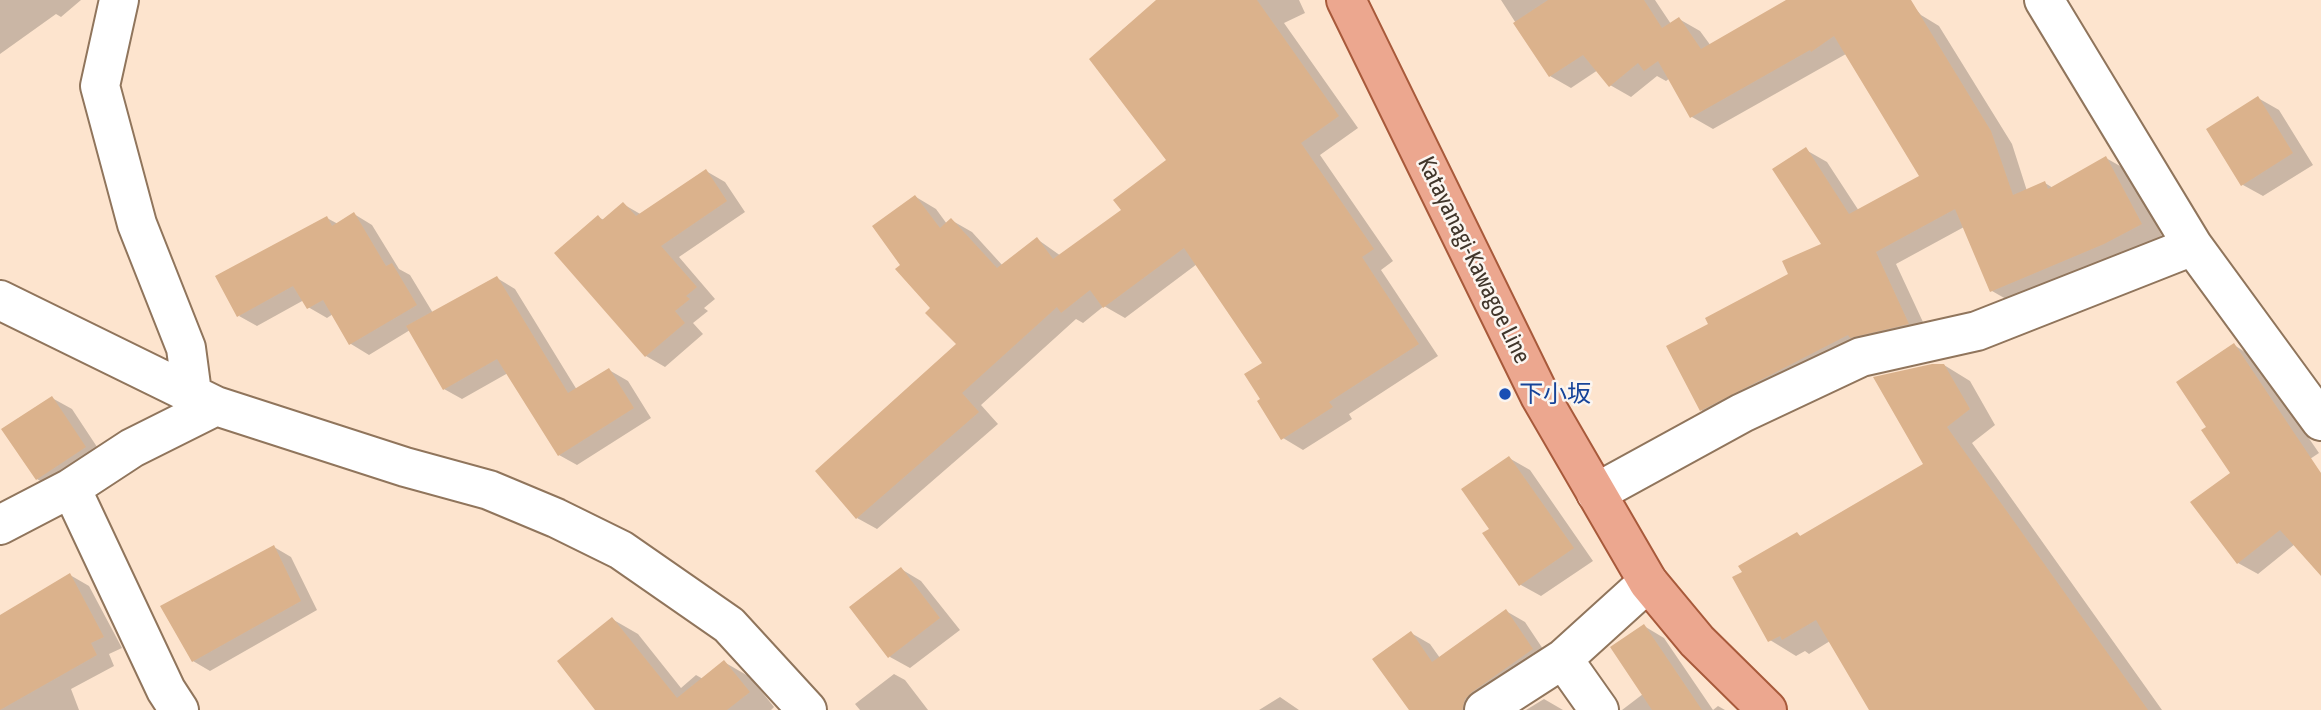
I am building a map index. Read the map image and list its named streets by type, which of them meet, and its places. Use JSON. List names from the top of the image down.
{
  "streets": {
    "main road": ["Katayanagi-Kawagoe Line"]
  },
  "places": ["下小坂"]
}
